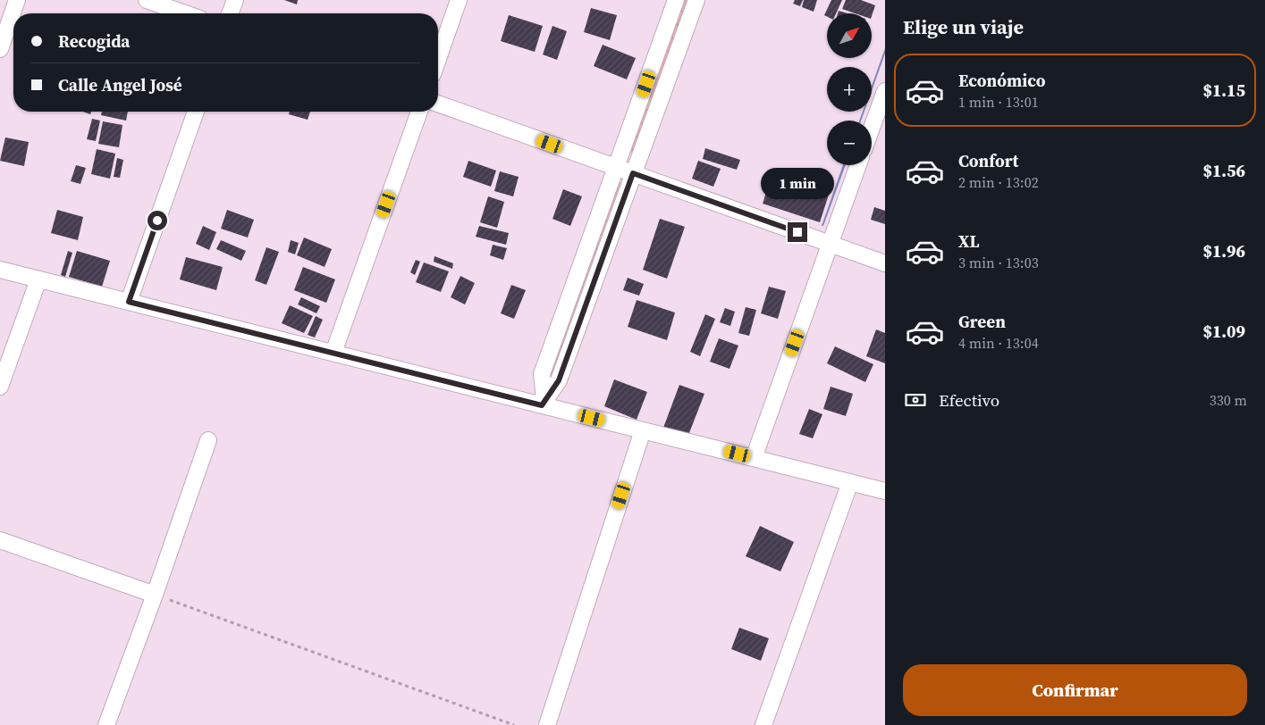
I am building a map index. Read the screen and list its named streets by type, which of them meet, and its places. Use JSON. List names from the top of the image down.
{
  "north": "top right",
  "page": {
    "heading": "Elige un viaje",
    "map_buttons": ["+", "−"],
    "banner": ["Recogida", "Calle Angel José"],
    "list": [
      {
        "name": "Económico",
        "note": "1 min · 13:01",
        "value": "$1.15"
      },
      {
        "name": "Confort",
        "note": "2 min · 13:02",
        "value": "$1.56"
      },
      {
        "name": "XL",
        "note": "3 min · 13:03",
        "value": "$1.96"
      },
      {
        "name": "Green",
        "note": "4 min · 13:04",
        "value": "$1.09"
      }
    ],
    "bubble": "1 min",
    "pay": ["Efectivo", "330 m"],
    "buttons": "Confirmar"
  }
}
